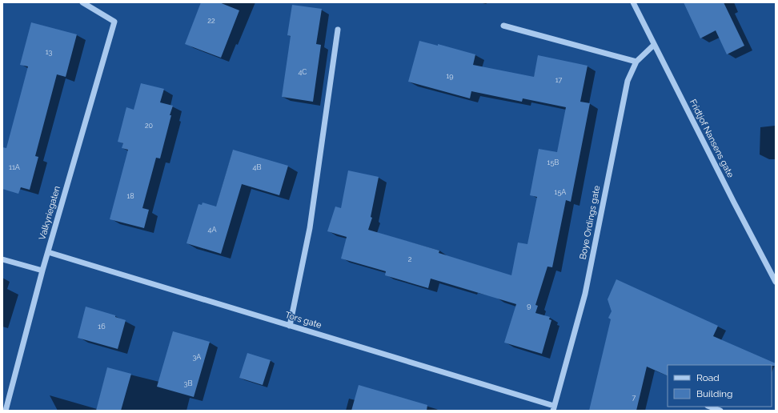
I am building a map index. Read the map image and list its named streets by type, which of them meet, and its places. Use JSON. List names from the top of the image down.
{
  "streets": {
    "street": [
      "Fridtjof Nansens gate",
      "Valkyriegaten",
      "Boye Ordings gate",
      "Tors gate"
    ]
  },
  "crossings": [
    ["Fridtjof Nansens gate", "Boye Ordings gate"],
    ["Valkyriegaten", "Tors gate"],
    ["Boye Ordings gate", "Tors gate"]
  ],
  "house_numbers": [
    "22",
    "13",
    "4C",
    "19",
    "17",
    "20",
    "15B",
    "11A",
    "4B",
    "15A",
    "18",
    "4A",
    "2",
    "9",
    "16",
    "3A",
    "3B",
    "7"
  ],
  "legend": ["Road", "Building"]
}
